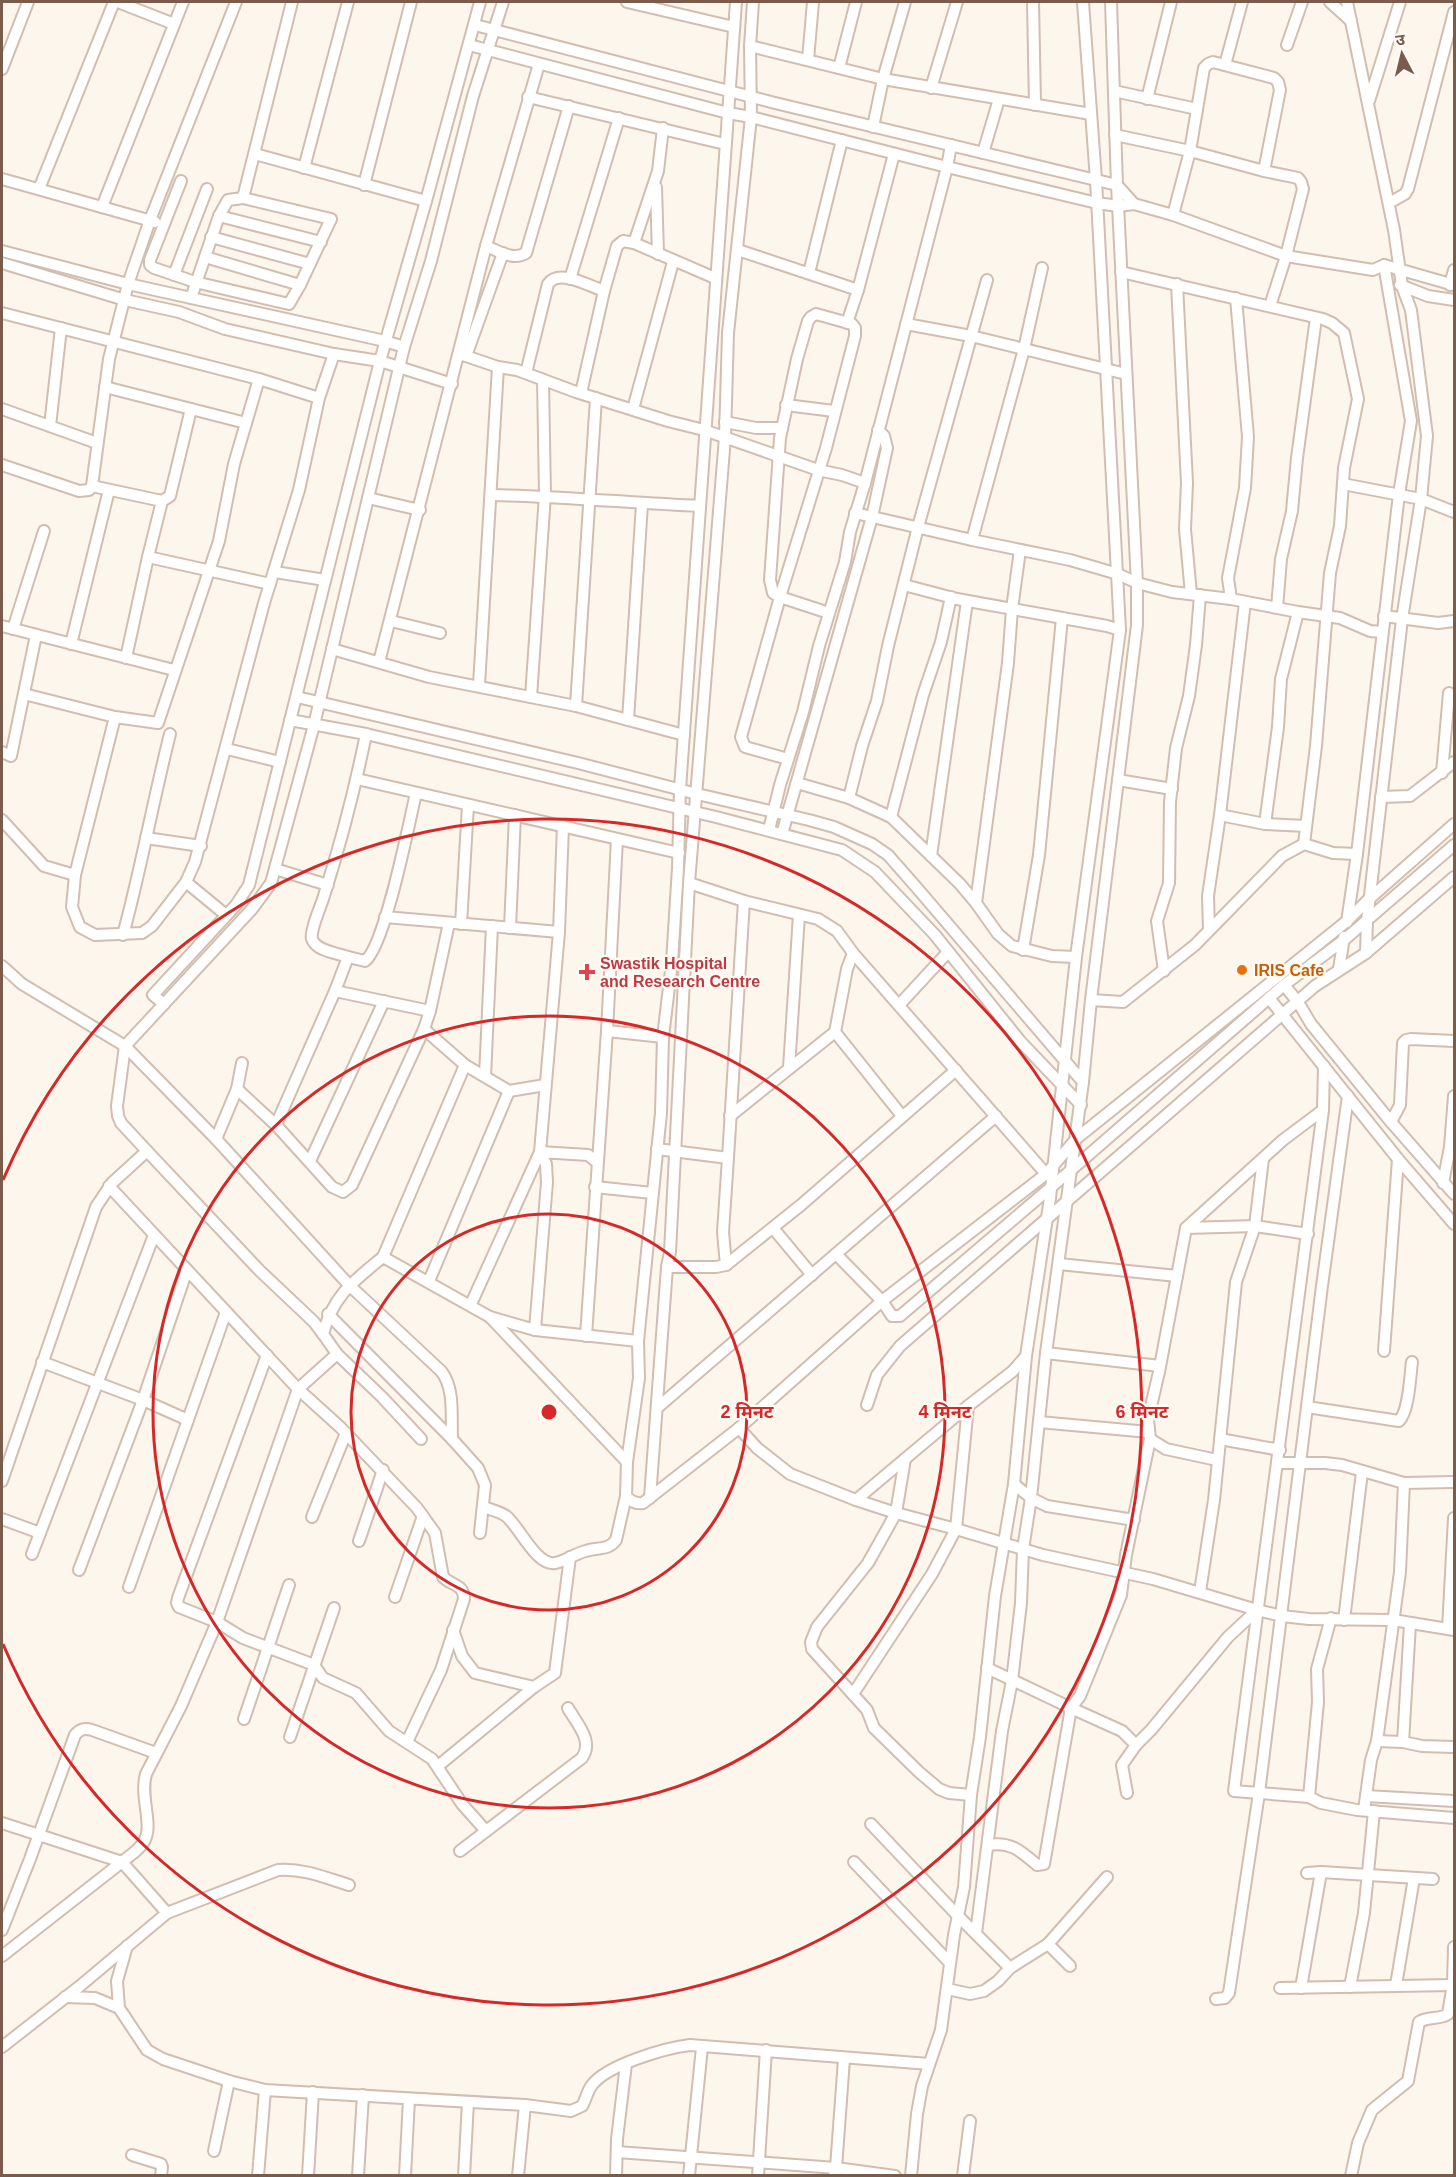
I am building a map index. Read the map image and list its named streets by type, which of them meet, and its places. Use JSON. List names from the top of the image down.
{
  "places": {
    "other": ["IRIS Cafe"],
    "health": ["Swastik Hospital and Research Centre"]
  },
  "north": "top",
  "rings": ["2 मिनट", "4 मिनट", "6 मिनट"]
}
